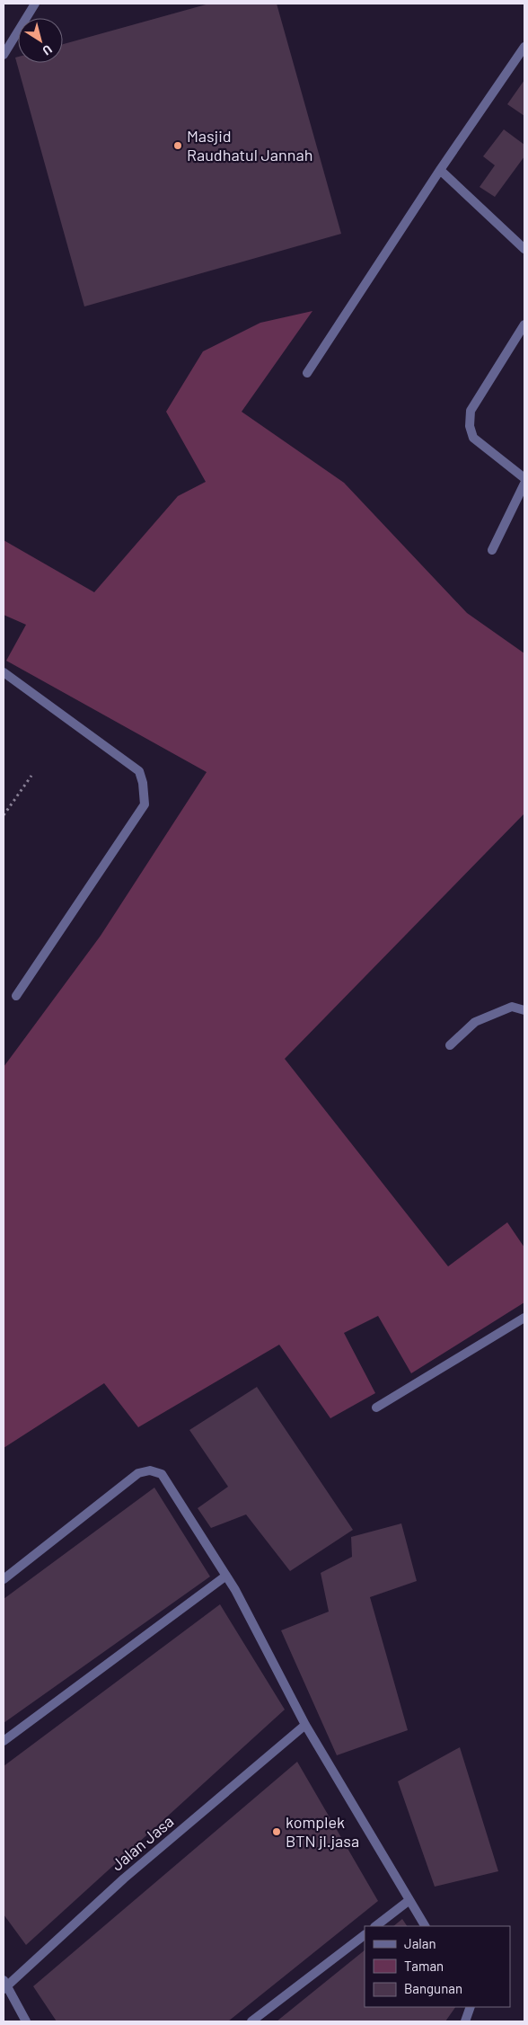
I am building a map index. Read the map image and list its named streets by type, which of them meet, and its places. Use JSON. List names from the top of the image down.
{
  "streets": {
    "street": ["Jalan Jasa"]
  },
  "places": ["Masjid Raudhatul Jannah", "komplek BTN jl.jasa"],
  "legend": ["Jalan", "Taman", "Bangunan"],
  "north": "bottom right"
}
